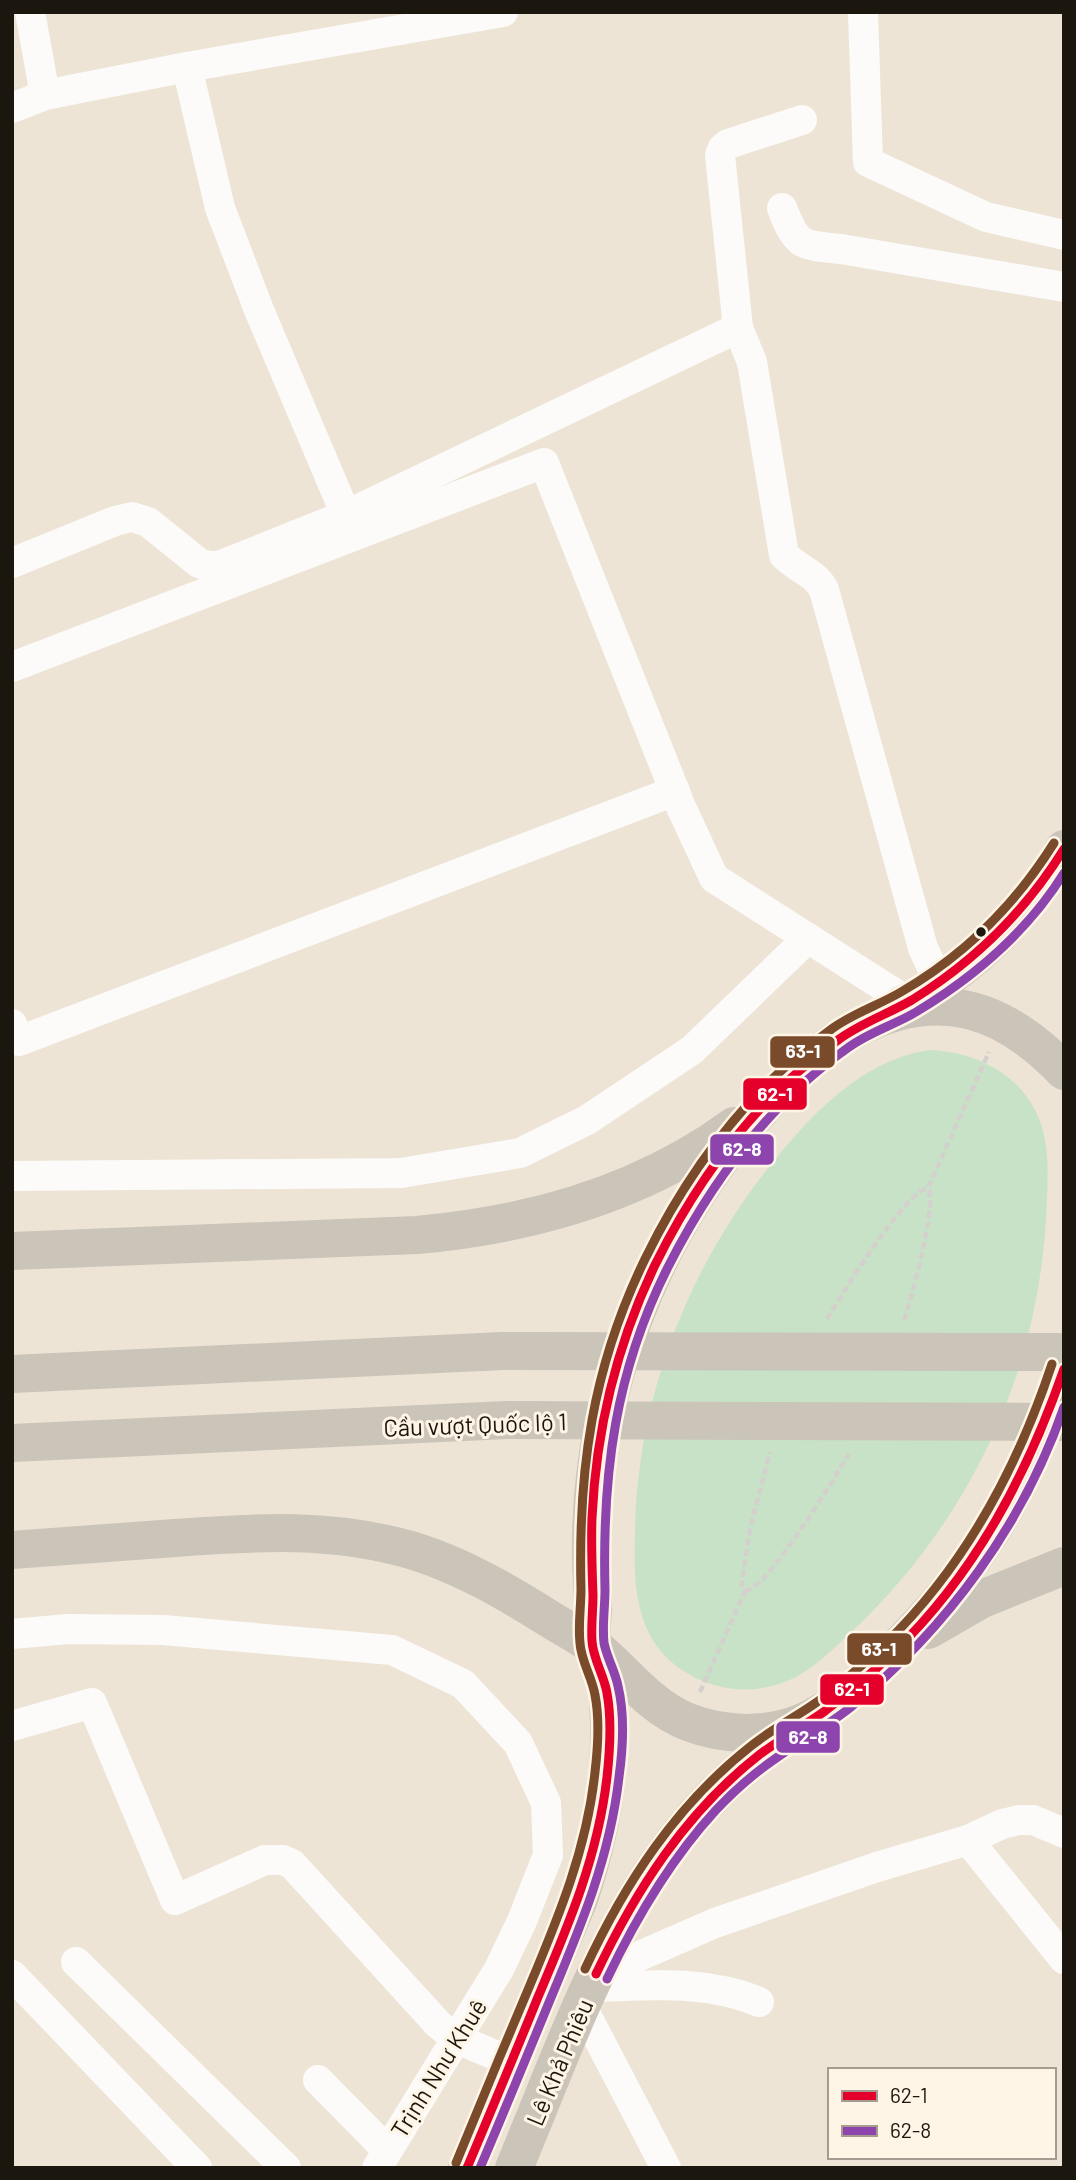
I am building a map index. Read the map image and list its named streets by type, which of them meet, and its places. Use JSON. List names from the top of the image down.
{
  "streets": {
    "highway": ["Cầu vượt Quốc lộ 1", "Lê Khả Phiêu"],
    "street": ["Trịnh Như Khuê"]
  },
  "lines": ["transit line 63-1", "transit line 62-1", "transit line 62-8"],
  "legend": ["62-1", "62-8"]
}
